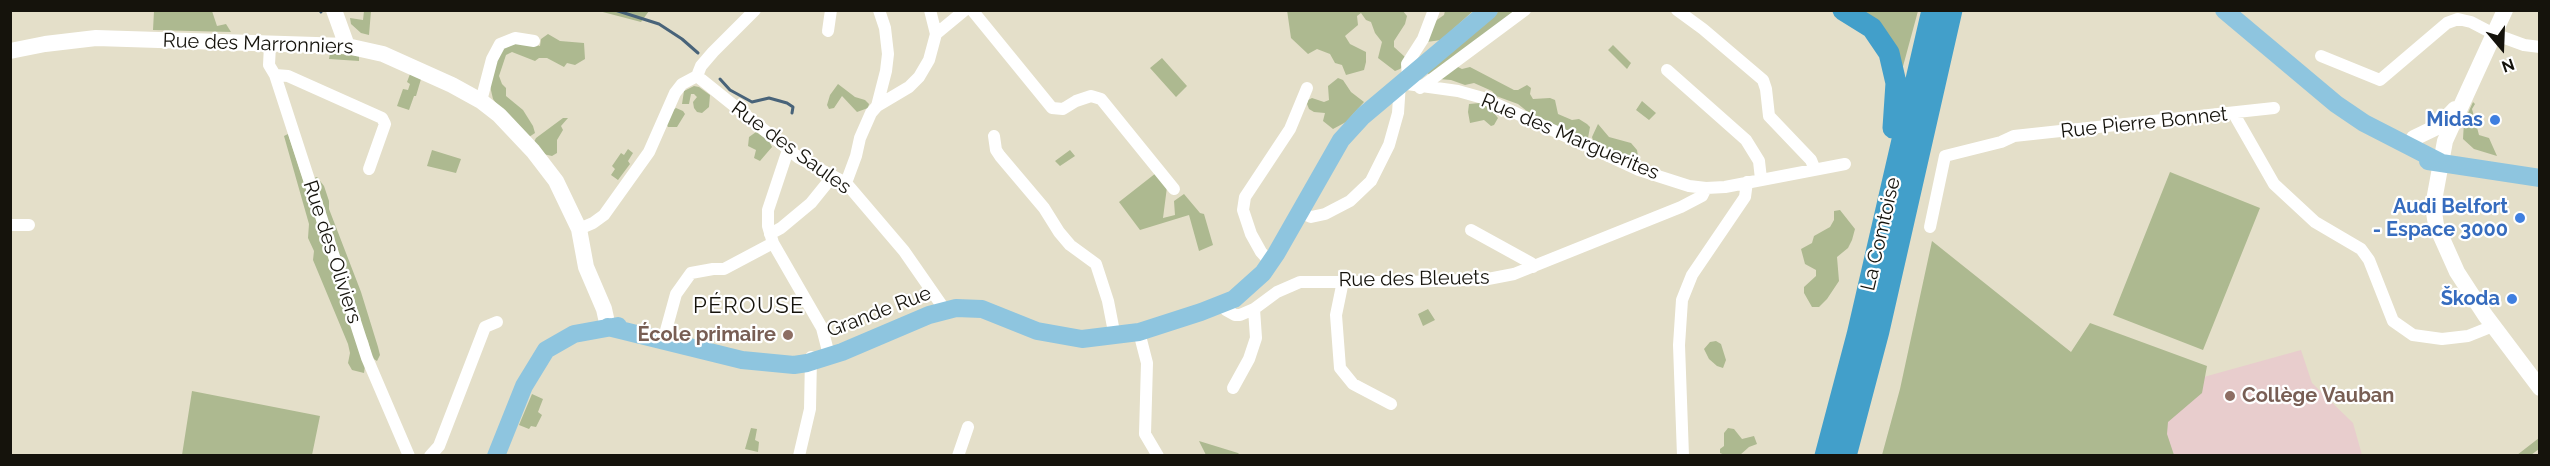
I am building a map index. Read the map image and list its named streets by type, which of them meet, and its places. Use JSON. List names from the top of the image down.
{
  "streets": {
    "highway": ["La Comtoise"],
    "main road": ["Grande Rue"],
    "street": [
      "Rue des Marronniers",
      "Rue Pierre Bonnet",
      "Rue des Marguerites",
      "Rue des Saules",
      "Rue des Oliviers",
      "Rue des Bleuets"
    ]
  },
  "crossings": [
    ["Rue des Marronniers", "Rue des Oliviers"],
    ["Rue des Marronniers", "Grande Rue"],
    ["Rue des Marguerites", "Rue des Bleuets"],
    ["Rue des Marguerites", "Grande Rue"],
    ["Rue des Saules", "Grande Rue"]
  ],
  "districts": ["PÉROUSE"],
  "places": [
    "Midas",
    "Audi Belfort - Espace 3000",
    "Škoda",
    "École primaire",
    "Collège Vauban"
  ],
  "north": "bottom"
}
